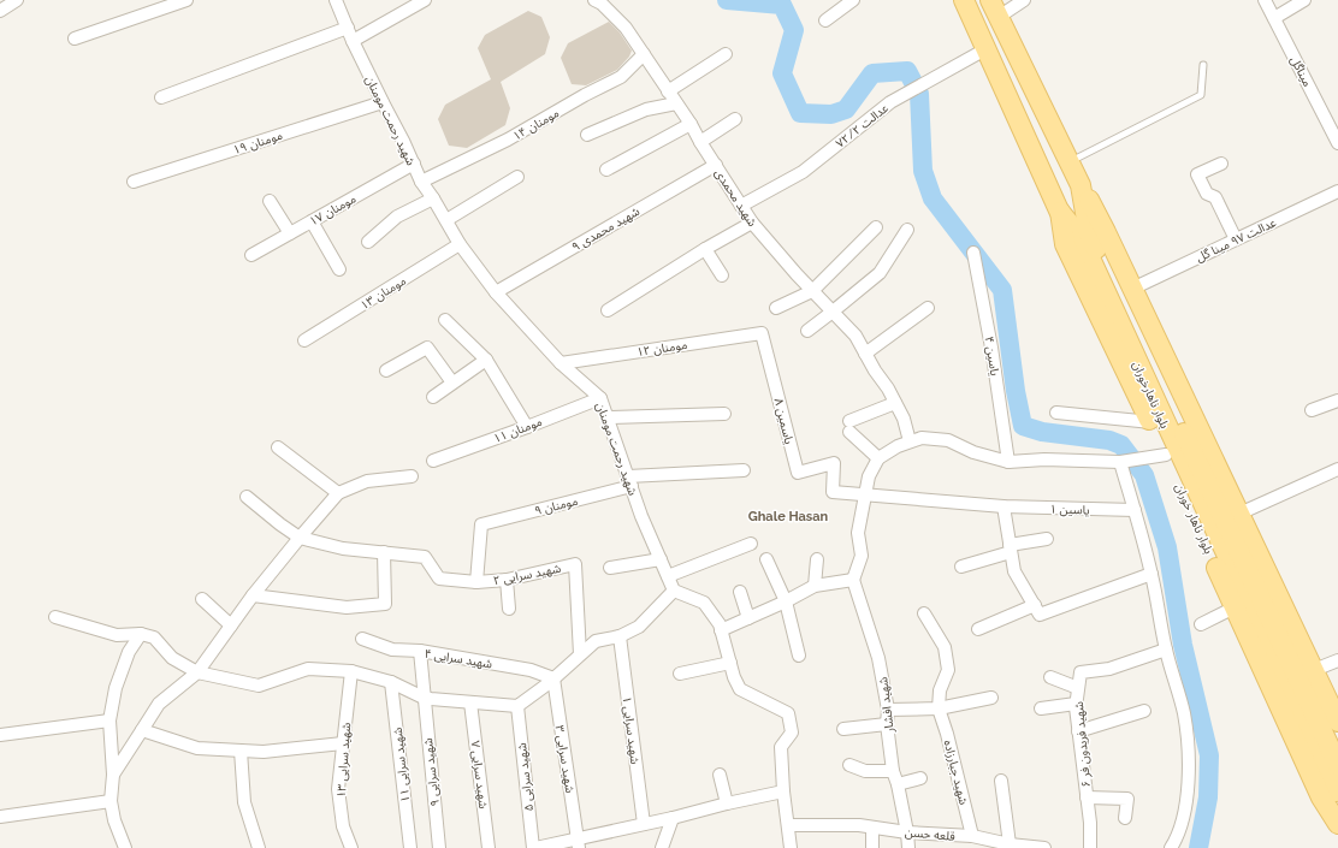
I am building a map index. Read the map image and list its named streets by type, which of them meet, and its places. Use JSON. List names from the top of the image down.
{
  "streets": {
    "main road": ["بلوار ناهارخوران", "بلوار ناهار خوران"],
    "street": [
      "میناگل",
      "شهید رحمت مومنان",
      "مومنان ۱۴",
      "عدالت ۷۲/۲",
      "مومنان ۱۹",
      "شهید محمدی",
      "مومنان ۱۷",
      "۹ شهید محمدی",
      "عدالت ۹۷ مینا گل",
      "مومنان ۱۳",
      "مومنان ۱۲",
      "یاسین ۴",
      "یاسمین ۸",
      "مومنان ۱۱",
      "مومنان ۹",
      "یاسین ۱",
      "شهید سرایی ۲",
      "شهید سرایی ۴",
      "شهید افشار",
      "شهید سرایی ۱",
      "شهید فریدون فر ۶",
      "شهید سرایی ۳",
      "شهید سرایی ۱۳",
      "شهید سرایی ۱۱",
      "شهید سرایی ۹",
      "شهید جبارزاده",
      "شهید سرایی ۷",
      "شهید سرایی ۵",
      "قلعه حسن"
    ]
  },
  "crossings": [
    ["شهید رحمت مومنان", "مومنان ۱۴"],
    ["شهید رحمت مومنان", "مومنان ۱۹"],
    ["شهید رحمت مومنان", "مومنان ۱۷"],
    ["شهید رحمت مومنان", "۹ شهید محمدی"],
    ["شهید رحمت مومنان", "مومنان ۱۳"],
    ["شهید رحمت مومنان", "مومنان ۱۲"],
    ["شهید رحمت مومنان", "مومنان ۱۱"],
    ["شهید رحمت مومنان", "مومنان ۹"],
    ["مومنان ۱۴", "شهید محمدی"],
    ["عدالت ۷۲/۲", "شهید محمدی"],
    ["عدالت ۷۲/۲", "بلوار ناهارخوران"],
    ["شهید محمدی", "۹ شهید محمدی"],
    ["مومنان ۱۲", "یاسمین ۸"],
    ["بلوار ناهارخوران", "بلوار ناهار خوران"],
    ["یاسمین ۸", "یاسین ۱"],
    ["مومنان ۹", "شهید سرایی ۲"],
    ["شهید سرایی ۴", "شهید سرایی ۳"],
    ["شهید سرایی ۴", "شهید سرایی ۹"],
    ["شهید افشار", "قلعه حسن"],
    ["شهید جبارزاده", "قلعه حسن"]
  ],
  "districts": ["Ghale Hasan"]
}
